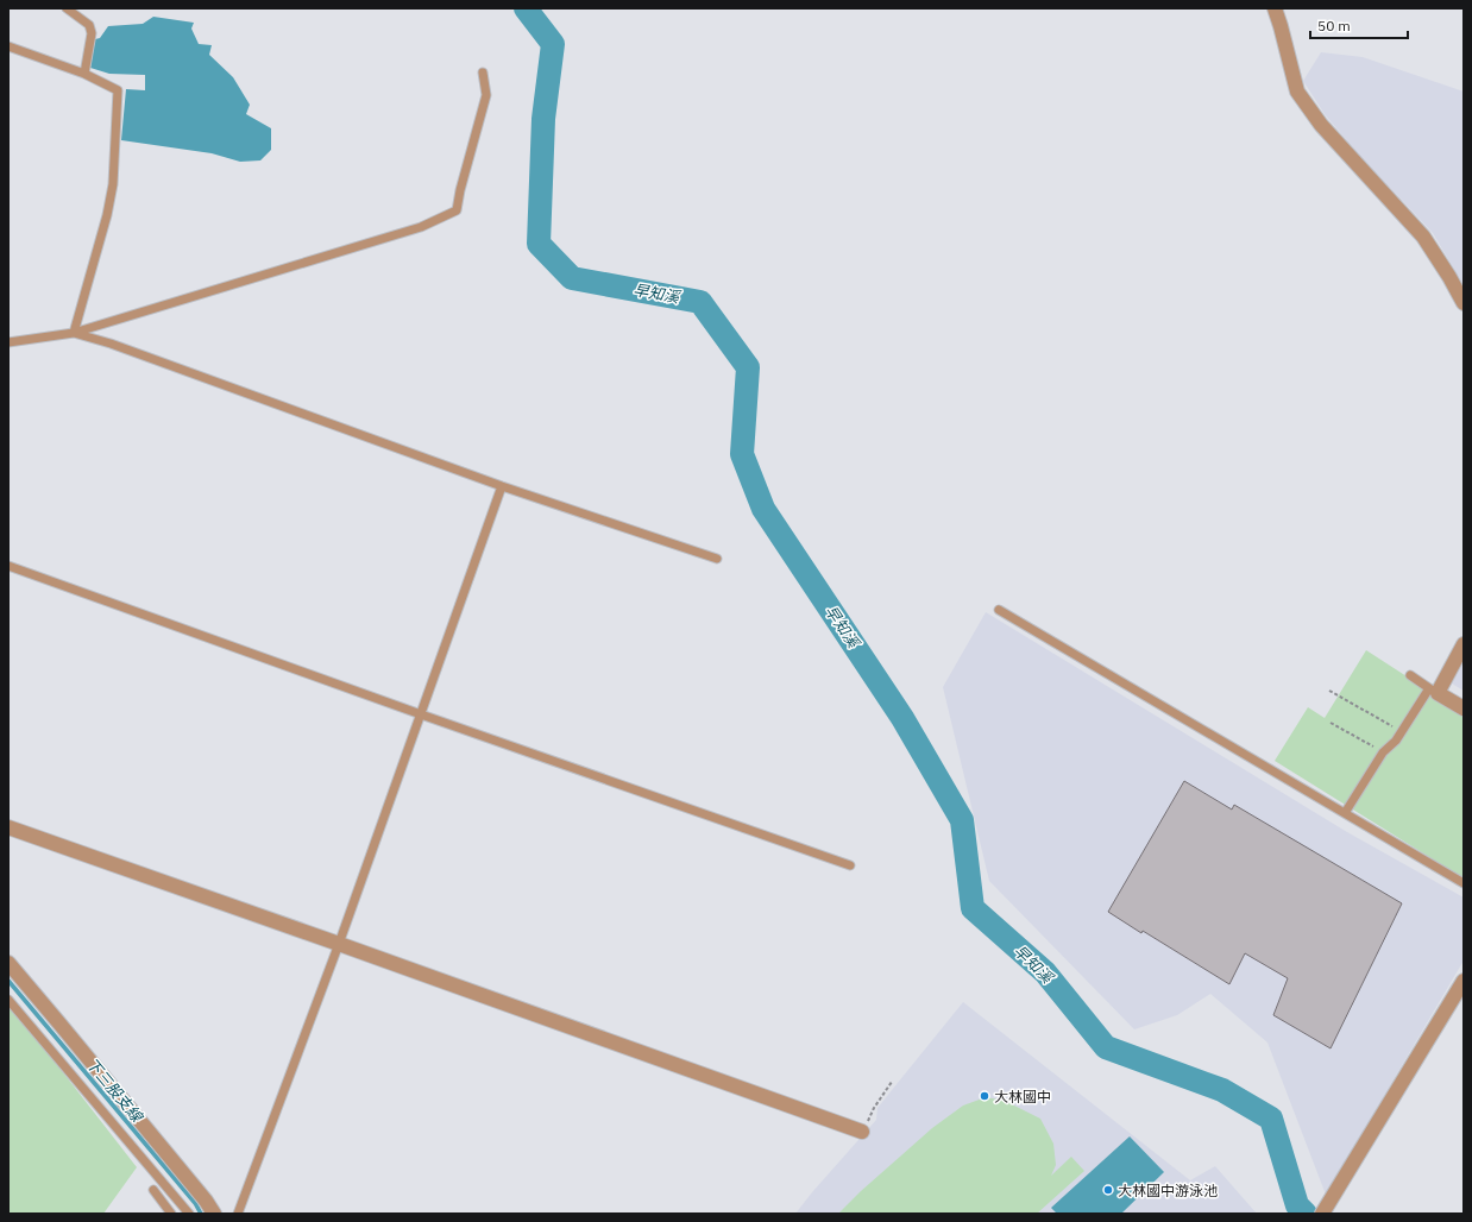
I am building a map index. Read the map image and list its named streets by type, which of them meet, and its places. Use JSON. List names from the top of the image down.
{
  "water": ["早知溪", "下三股支線"],
  "places": ["大林國中", "大林國中游泳池"],
  "scale_bar": "50 m"
}
